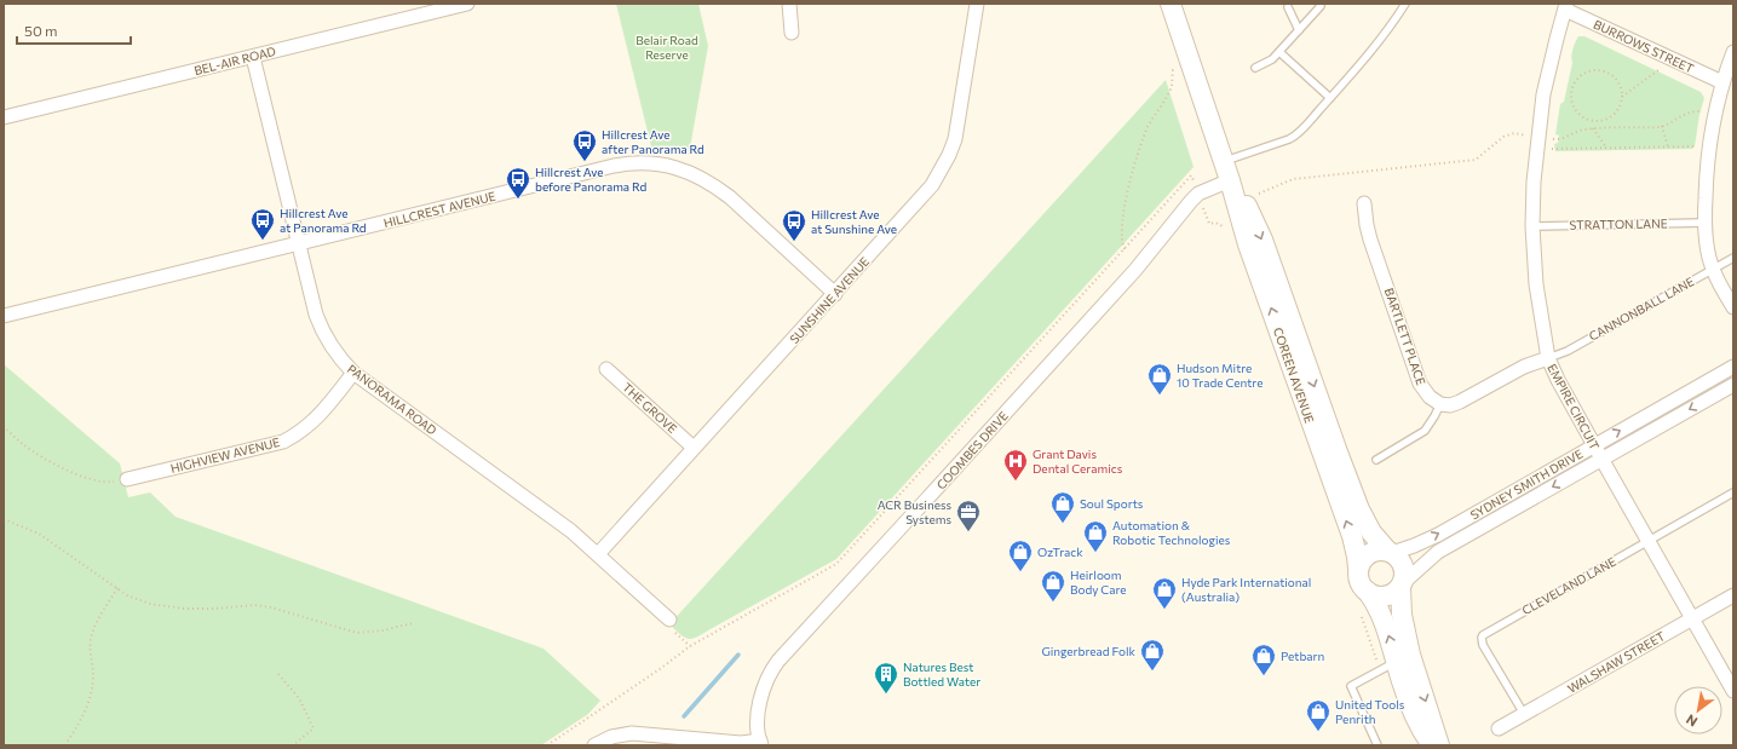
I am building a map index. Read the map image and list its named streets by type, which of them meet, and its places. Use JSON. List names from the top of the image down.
{
  "streets": {
    "street": [
      "BURROWS STREET",
      "BEL-AIR ROAD",
      "HILLCREST AVENUE",
      "SUNSHINE AVENUE",
      "BARTLETT PLACE",
      "COREEN AVENUE",
      "PANORAMA ROAD",
      "EMPIRE CIRCUIT",
      "THE GROVE",
      "COOMBES DRIVE",
      "HIGHVIEW AVENUE",
      "SYDNEY SMITH DRIVE",
      "WALSHAW STREET"
    ],
    "lane": ["STRATTON LANE", "CANNONBALL LANE", "CLEVELAND LANE"]
  },
  "crossings": [
    ["BURROWS STREET", "EMPIRE CIRCUIT"],
    ["BEL-AIR ROAD", "PANORAMA ROAD"],
    ["HILLCREST AVENUE", "SUNSHINE AVENUE"],
    ["HILLCREST AVENUE", "PANORAMA ROAD"],
    ["STRATTON LANE", "EMPIRE CIRCUIT"],
    ["SUNSHINE AVENUE", "PANORAMA ROAD"],
    ["SUNSHINE AVENUE", "THE GROVE"],
    ["CANNONBALL LANE", "EMPIRE CIRCUIT"],
    ["COREEN AVENUE", "COOMBES DRIVE"],
    ["COREEN AVENUE", "SYDNEY SMITH DRIVE"],
    ["PANORAMA ROAD", "HIGHVIEW AVENUE"],
    ["EMPIRE CIRCUIT", "SYDNEY SMITH DRIVE"],
    ["EMPIRE CIRCUIT", "CLEVELAND LANE"],
    ["EMPIRE CIRCUIT", "WALSHAW STREET"],
    ["CLEVELAND LANE", "WALSHAW STREET"]
  ],
  "parks": ["Belair Road Reserve"],
  "places": {
    "bus stop": [
      "Hillcrest Ave after Panorama Rd",
      "Hillcrest Ave before Panorama Rd",
      "Hillcrest Ave at Panorama Rd",
      "Hillcrest Ave at Sunshine Ave"
    ],
    "shop": [
      "Hudson Mitre 10 Trade Centre",
      "Soul Sports",
      "Automation & Robotic Technologies",
      "OzTrack",
      "Heirloom Body Care",
      "Hyde Park International (Australia)",
      "Gingerbread Folk",
      "Petbarn",
      "United Tools Penrith"
    ],
    "hospital": ["Grant Davis Dental Ceramics"],
    "office": ["ACR Business Systems"],
    "building": ["Natures Best Bottled Water"]
  },
  "scale_bar": "50 m",
  "north": "bottom left"
}
